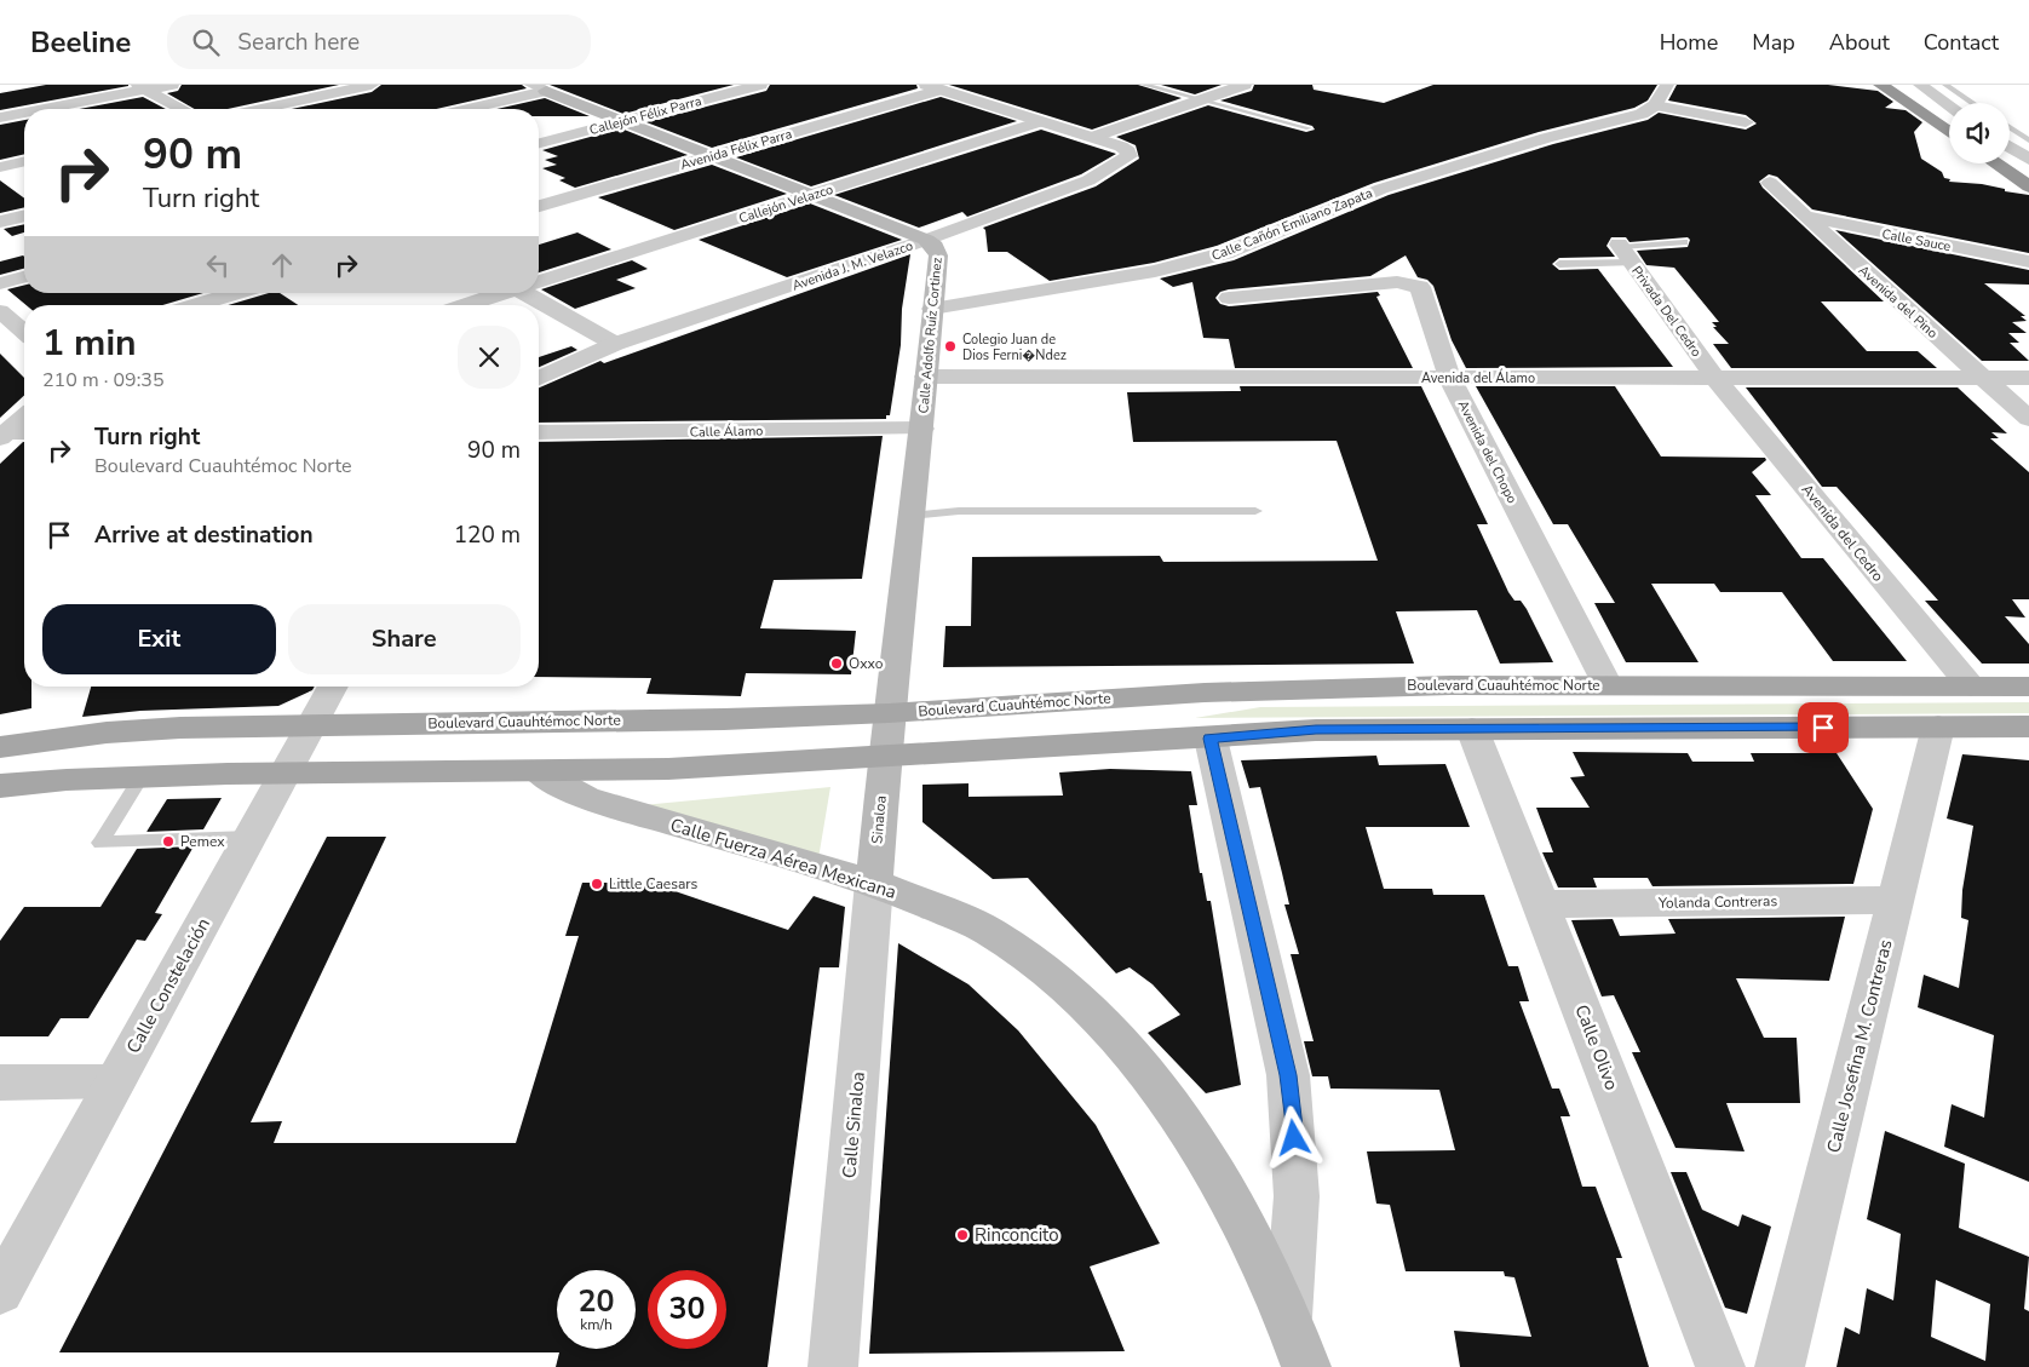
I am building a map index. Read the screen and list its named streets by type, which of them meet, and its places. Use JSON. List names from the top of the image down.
{
  "streets": {
    "main road": [
      "Calle Adolfo Ruíz Cortinez",
      "Boulevard Cuauhtémoc Norte",
      "Sinaloa",
      "Calle Fuerza Aérea Mexicana"
    ],
    "street": [
      "Callejón Félix Parra",
      "Avenida Félix Parra",
      "Callejón Velazco",
      "Calle Cañón Emiliano Zapata",
      "Calle Sauce",
      "Avenida J. M. Velazco",
      "Avenida del Pino",
      "Privada Del Cedro",
      "Avenida del Álamo",
      "Calle Álamo",
      "Avenida del Chopo",
      "Avenida del Cedro",
      "Yolanda Contreras",
      "Calle Constelación",
      "Calle Josefina M. Contreras",
      "Calle Olivo",
      "Calle Sinaloa"
    ]
  },
  "crossings": [
    ["Callejón Félix Parra", "Calle Adolfo Ruíz Cortinez"],
    ["Avenida Félix Parra", "Calle Adolfo Ruíz Cortinez"],
    ["Callejón Velazco", "Calle Adolfo Ruíz Cortinez"],
    ["Calle Cañón Emiliano Zapata", "Calle Adolfo Ruíz Cortinez"],
    ["Calle Sauce", "Avenida del Pino"],
    ["Avenida J. M. Velazco", "Calle Adolfo Ruíz Cortinez"],
    ["Avenida del Pino", "Avenida del Álamo"],
    ["Privada Del Cedro", "Avenida del Álamo"],
    ["Privada Del Cedro", "Avenida del Cedro"],
    ["Calle Adolfo Ruíz Cortinez", "Avenida del Álamo"],
    ["Calle Adolfo Ruíz Cortinez", "Calle Álamo"],
    ["Calle Adolfo Ruíz Cortinez", "Boulevard Cuauhtémoc Norte"],
    ["Calle Adolfo Ruíz Cortinez", "Sinaloa"],
    ["Avenida del Álamo", "Avenida del Chopo"],
    ["Avenida del Álamo", "Avenida del Cedro"],
    ["Avenida del Chopo", "Boulevard Cuauhtémoc Norte"],
    ["Avenida del Cedro", "Boulevard Cuauhtémoc Norte"],
    ["Boulevard Cuauhtémoc Norte", "Sinaloa"],
    ["Boulevard Cuauhtémoc Norte", "Calle Constelación"],
    ["Sinaloa", "Calle Fuerza Aérea Mexicana"],
    ["Sinaloa", "Calle Sinaloa"],
    ["Calle Fuerza Aérea Mexicana", "Calle Sinaloa"],
    ["Yolanda Contreras", "Calle Josefina M. Contreras"],
    ["Yolanda Contreras", "Calle Olivo"]
  ],
  "places": [
    "Colegio Juan de Dios Ferni�Ndez",
    "Oxxo",
    "Pemex",
    "Little Caesars",
    "Rinconcito"
  ],
  "page": {
    "header": "Beeline",
    "search": "Search here",
    "nav": [
      "Home",
      "Map",
      "About",
      "Contact"
    ],
    "turn": ["90 m", "Turn right"],
    "heading": ["1 min", "210 m · 09:35"],
    "list": [
      {
        "name": "Turn right",
        "note": "Boulevard Cuauhtémoc Norte",
        "value": "90 m"
      },
      {
        "name": "Arrive at destination",
        "value": "120 m"
      }
    ],
    "buttons": ["Exit", "Share"],
    "speed": "20 km/h",
    "limit": "30"
  }
}
